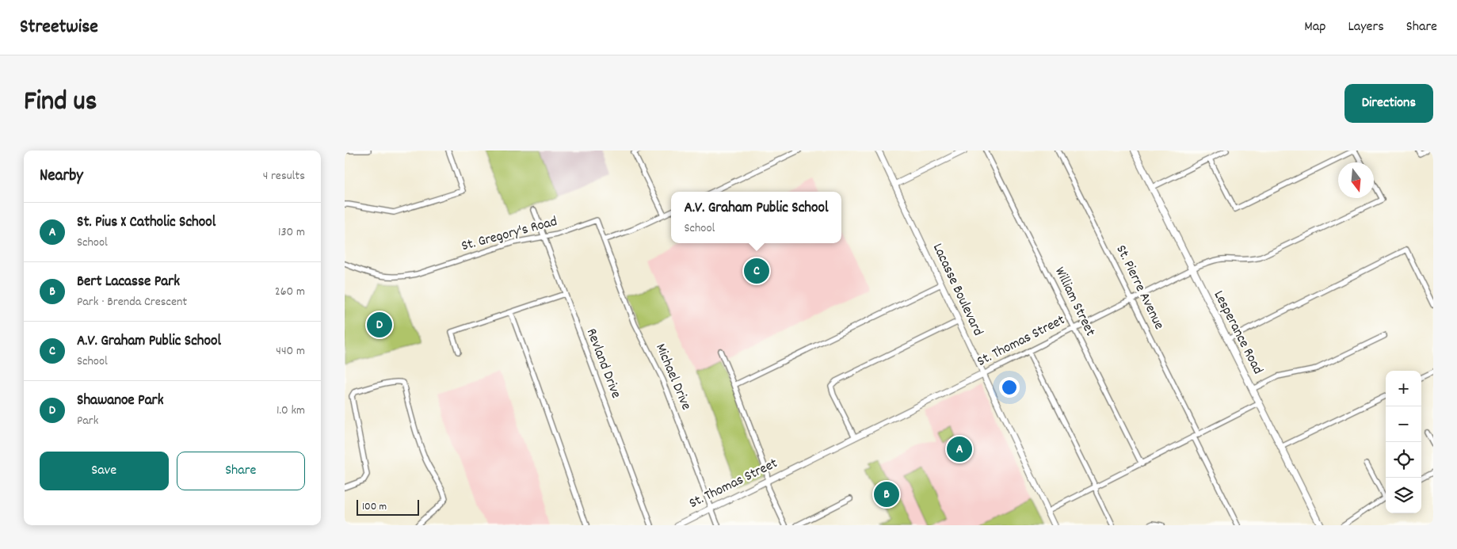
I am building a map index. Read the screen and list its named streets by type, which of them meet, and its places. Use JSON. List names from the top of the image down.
{
  "streets": {
    "main road": ["Lesperance Road"],
    "street": [
      "St. Gregory's Road",
      "St. Pierre Avenue",
      "Lacasse Boulevard",
      "William Street",
      "St. Thomas Street",
      "Revland Drive",
      "Michael Drive"
    ]
  },
  "crossings": [
    ["St. Gregory's Road", "Revland Drive"],
    ["St. Gregory's Road", "Michael Drive"],
    ["St. Pierre Avenue", "St. Thomas Street"],
    ["Lacasse Boulevard", "St. Thomas Street"],
    ["William Street", "St. Thomas Street"],
    ["Lesperance Road", "St. Thomas Street"],
    ["St. Thomas Street", "Michael Drive"]
  ],
  "scale_bar": "100 m",
  "north": "bottom",
  "page": {
    "header": "Streetwise",
    "nav": ["Map", "Layers", "Share"],
    "title": "Find us",
    "buttons": [
      "Directions",
      ["Save", "Share"]
    ],
    "heading": ["Nearby", "4 results"],
    "popup": ["A.V. Graham Public School", "School"],
    "list": [
      {
        "mark": "A",
        "name": "St. Pius X Catholic School",
        "note": "School",
        "value": "130 m"
      },
      {
        "mark": "B",
        "name": "Bert Lacasse Park",
        "note": "Park · Brenda Crescent",
        "value": "260 m"
      },
      {
        "mark": "C",
        "name": "A.V. Graham Public School",
        "note": "School",
        "value": "440 m"
      },
      {
        "mark": "D",
        "name": "Shawanoe Park",
        "note": "Park",
        "value": "1.0 km"
      }
    ],
    "pins": [
      "C",
      "D",
      "A",
      "B"
    ],
    "map_buttons": ["+", "−"],
    "scale": "100 m"
  }
}
